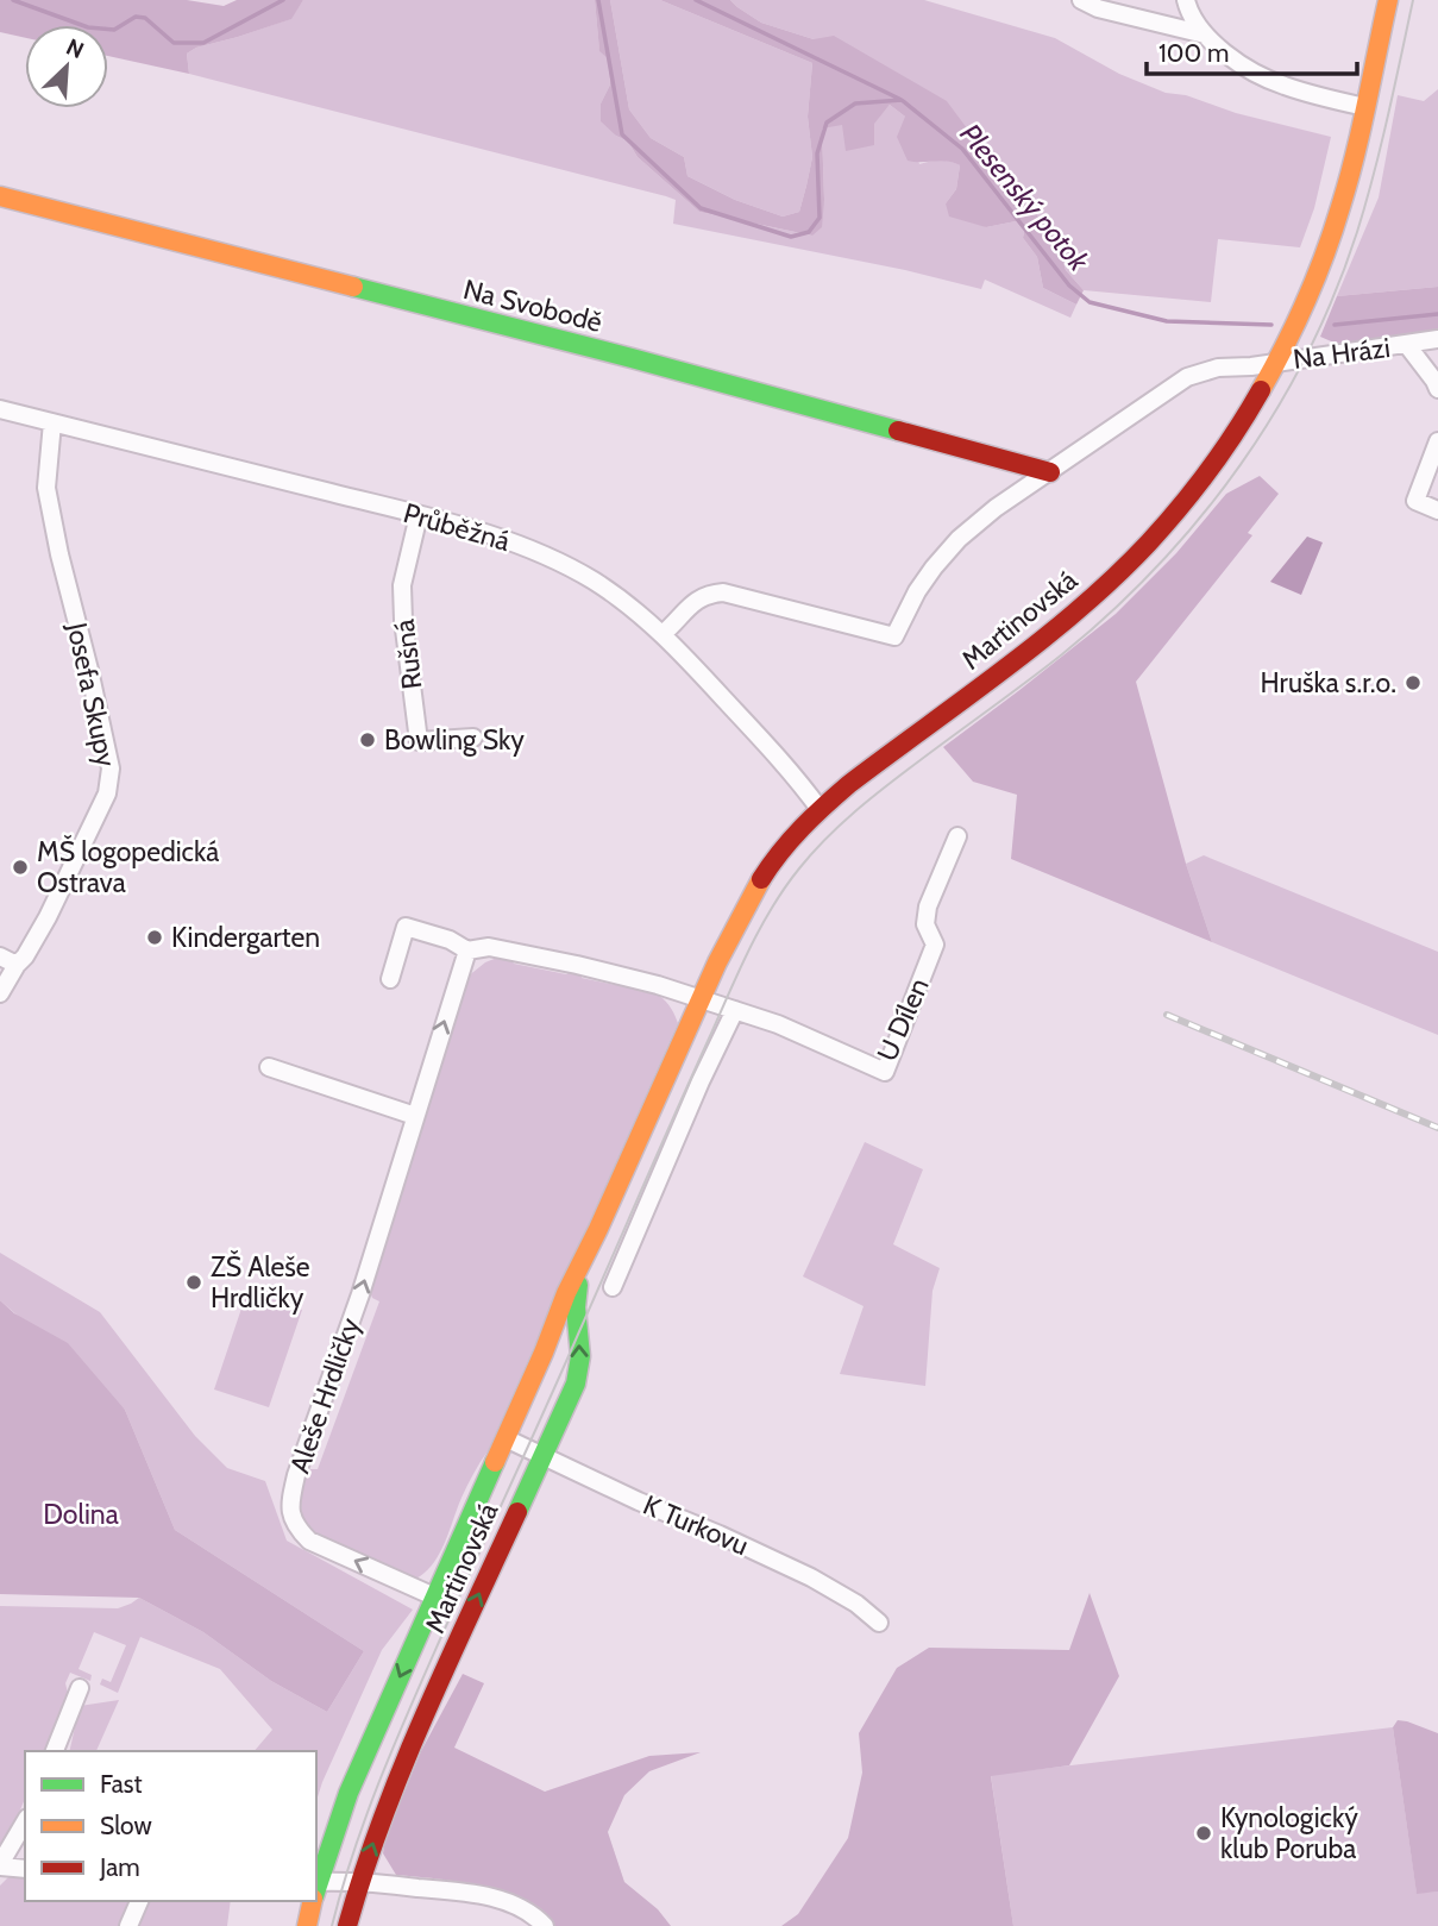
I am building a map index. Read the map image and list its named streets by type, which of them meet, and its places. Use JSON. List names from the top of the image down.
{
  "streets": {
    "street": [
      "Na Svobodě",
      "Na Hrázi",
      "Průběžná",
      "Martinovská",
      "Rušná",
      "Josefa Skupy",
      "U Dílen",
      "Aleše Hrdličky",
      "K Turkovu"
    ]
  },
  "crossings": [
    ["Na Hrázi", "Martinovská"],
    ["Průběžná", "Martinovská"],
    ["Průběžná", "Rušná"],
    ["Průběžná", "Josefa Skupy"],
    ["Martinovská", "U Dílen"],
    ["Martinovská", "Aleše Hrdličky"],
    ["Martinovská", "K Turkovu"]
  ],
  "one_way": ["Aleše Hrdličky"],
  "water": ["Plesenský potok"],
  "parks": ["Dolina"],
  "places": [
    "Hruška s.r.o.",
    "Bowling Sky",
    "MŠ logopedická Ostrava",
    "Kindergarten",
    "ZŠ Aleše Hrdličky",
    "Kynologický klub Poruba"
  ],
  "legend": ["Fast", "Slow", "Jam"],
  "scale_bar": "100 m",
  "north": "top right"
}
